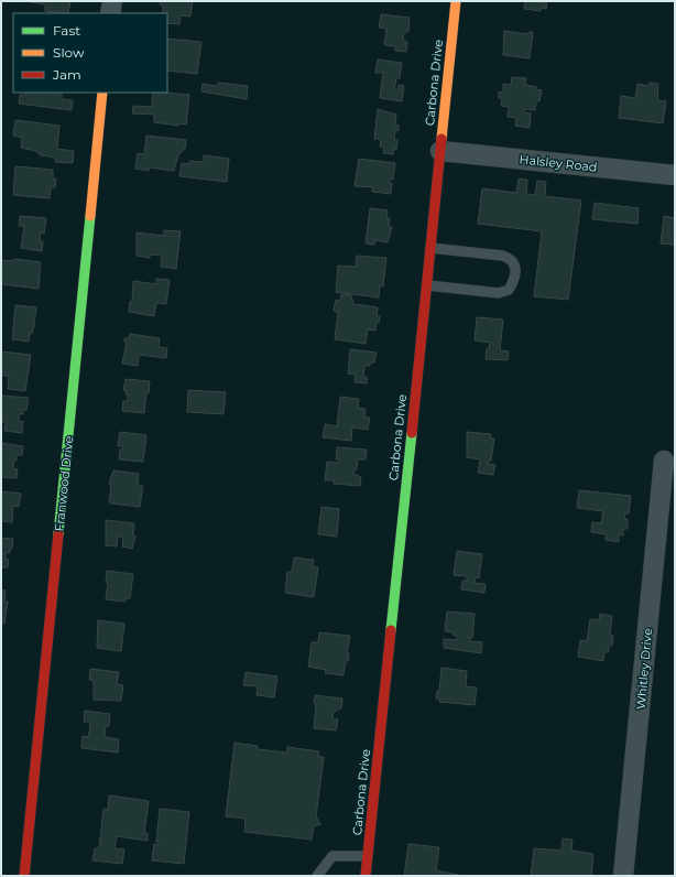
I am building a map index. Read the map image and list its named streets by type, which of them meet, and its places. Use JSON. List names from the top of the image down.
{
  "streets": {
    "street": [
      "Carbona Drive",
      "Halsley Road",
      "Franwood Drive",
      "Whitley Drive"
    ]
  },
  "crossings": [
    ["Carbona Drive", "Halsley Road"]
  ],
  "legend": ["Fast", "Slow", "Jam"]
}
